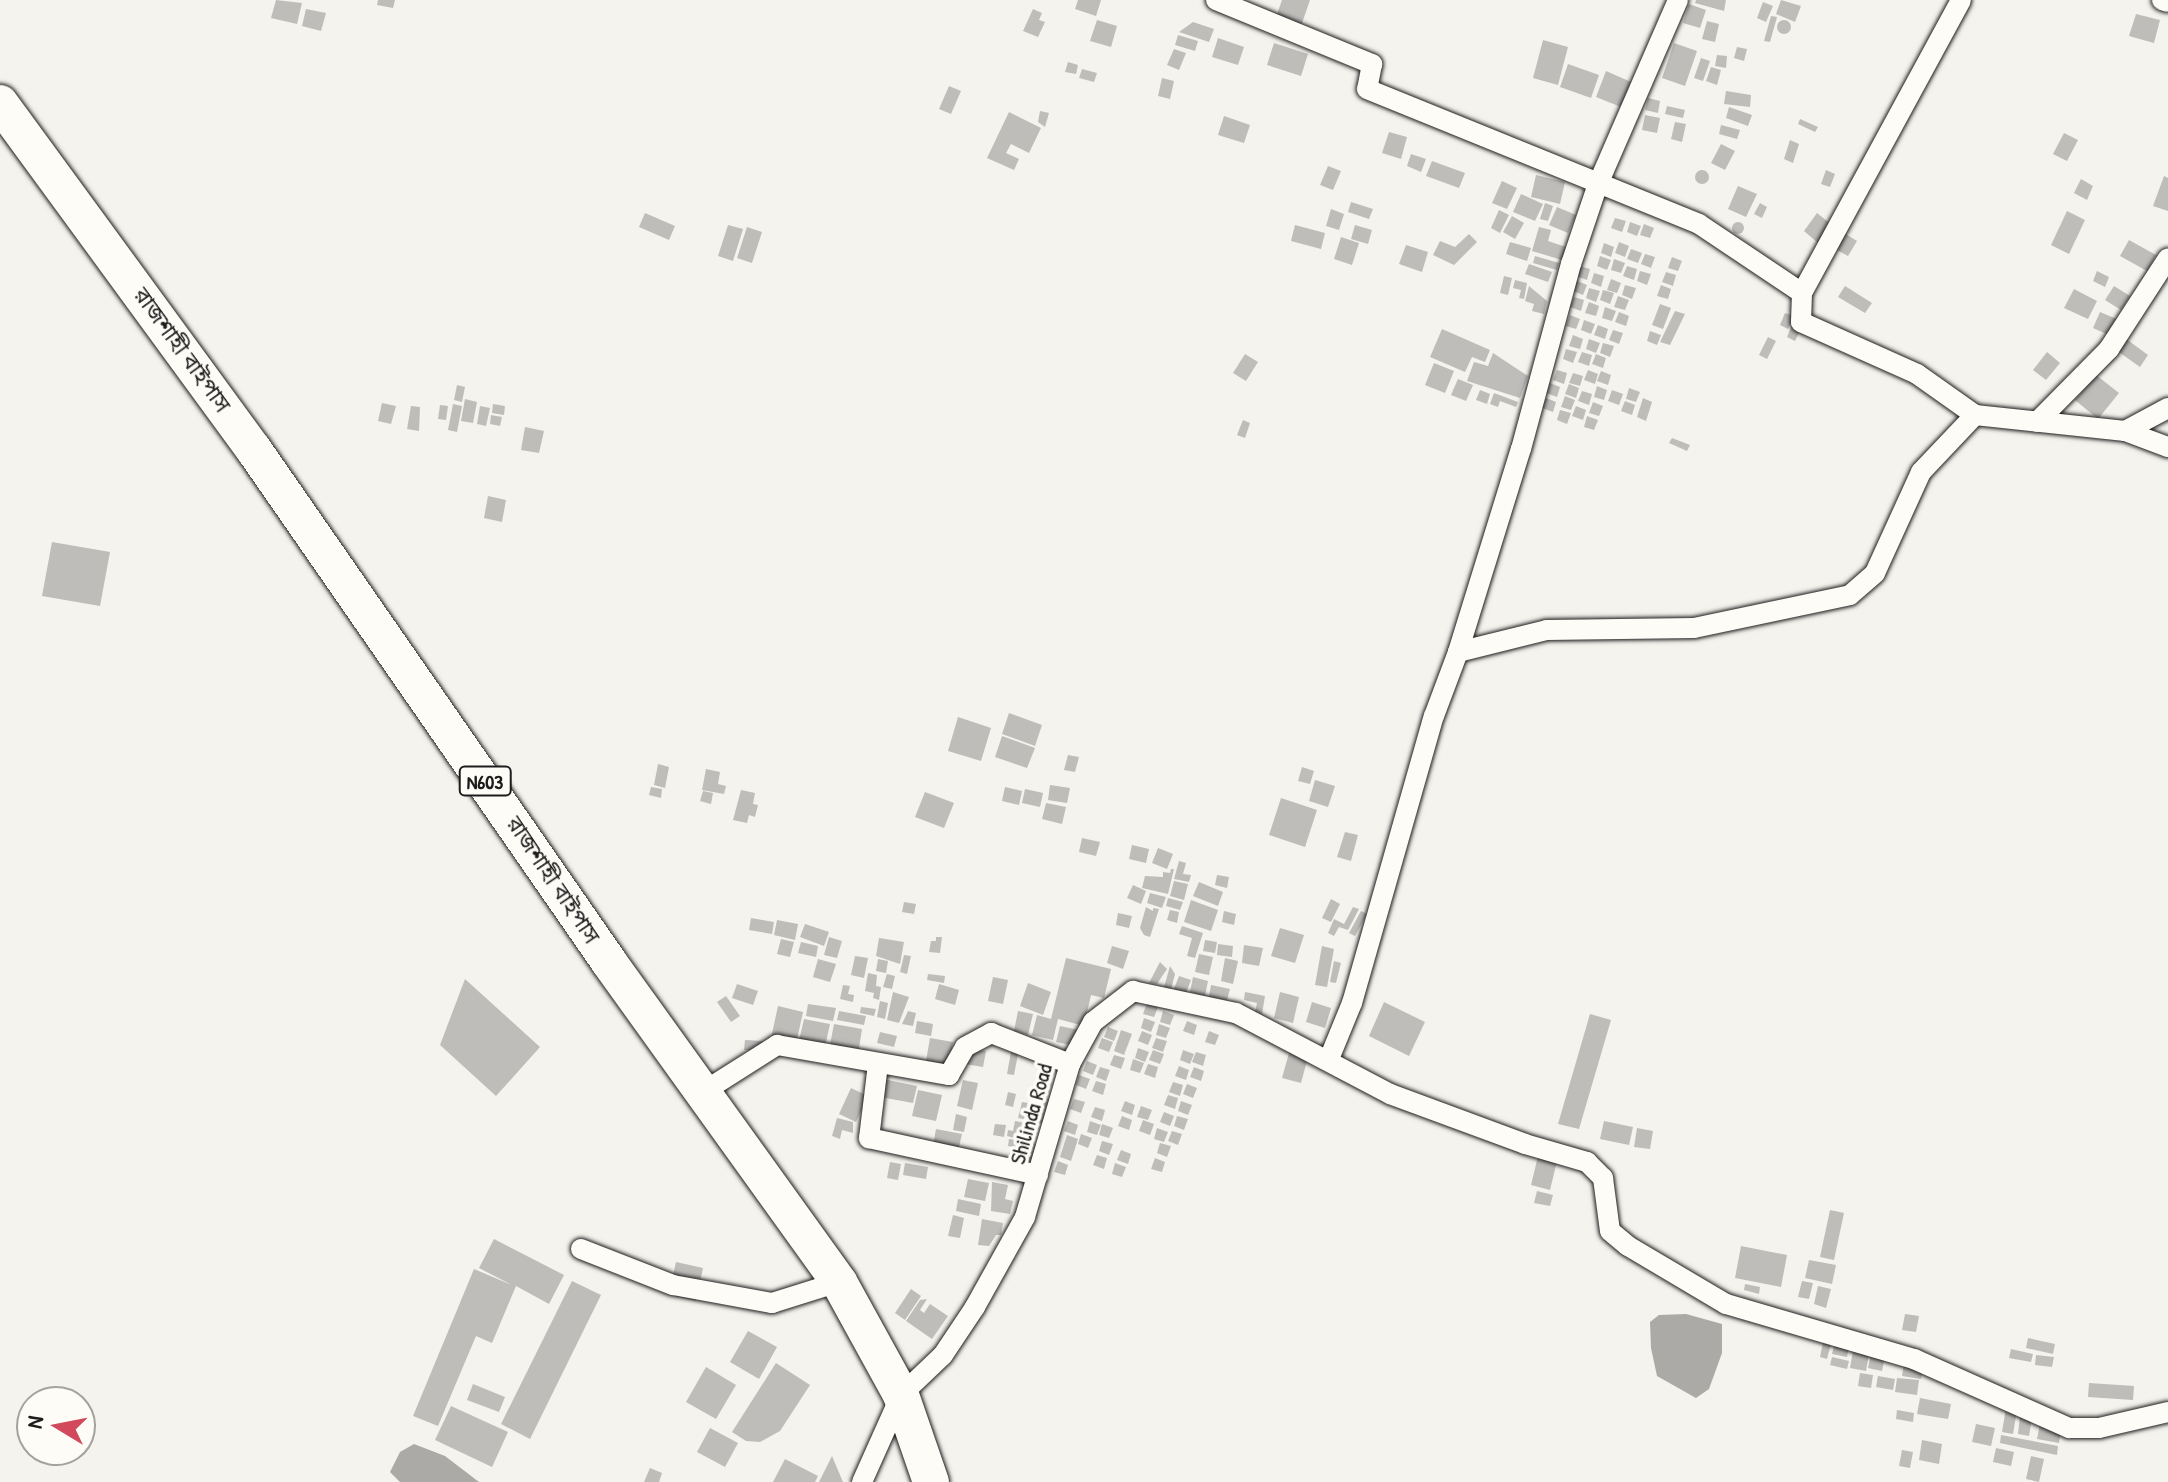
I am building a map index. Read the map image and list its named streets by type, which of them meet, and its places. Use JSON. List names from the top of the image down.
{
  "streets": {
    "highway": ["রাজশাহী বাইপাস", "N603"],
    "street": ["Shilinda Road"]
  },
  "crossings": [
    ["রাজশাহী বাইপাস", "Shilinda Road"]
  ],
  "north": "left"
}
